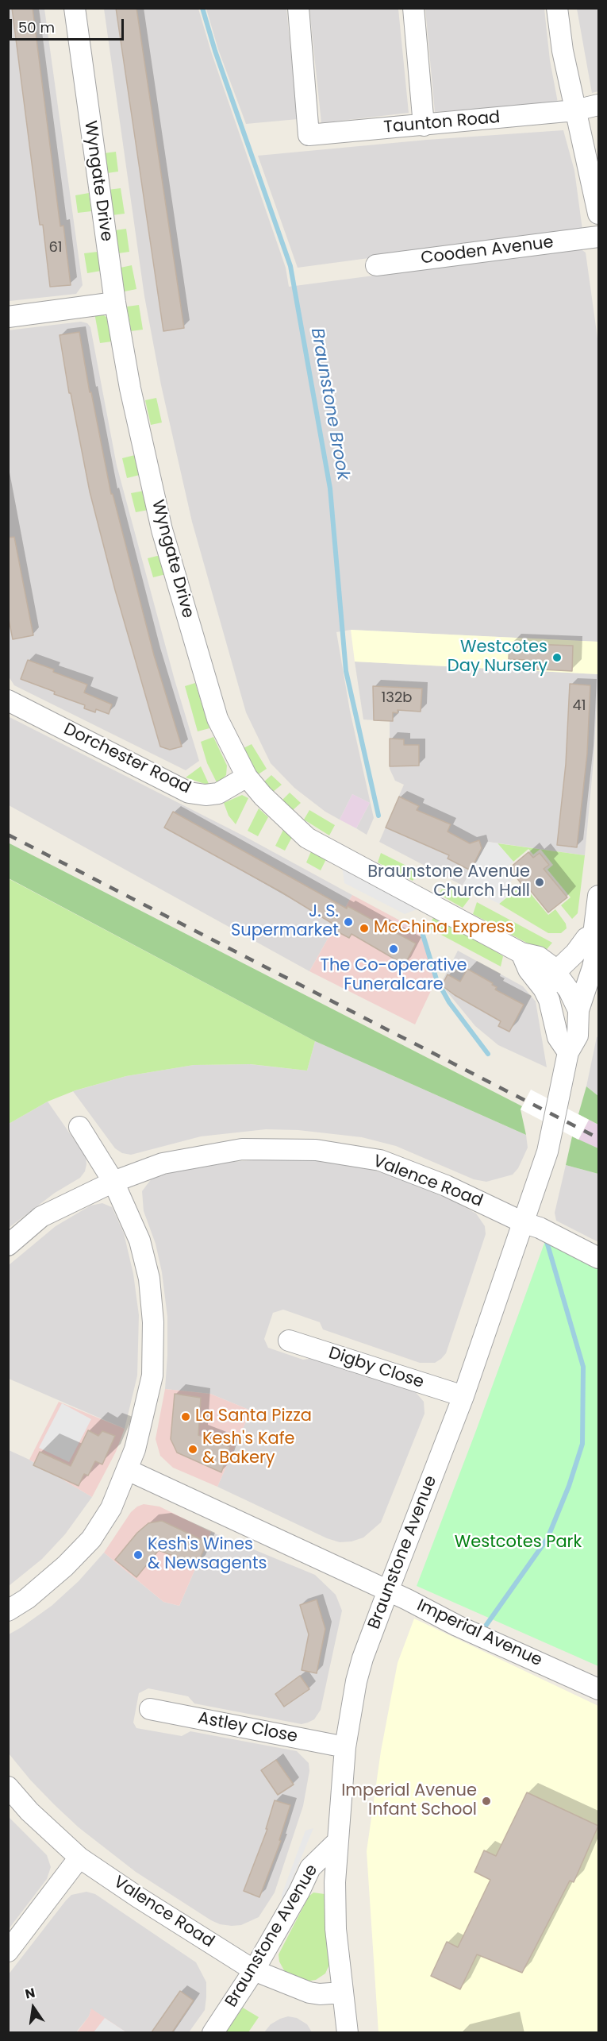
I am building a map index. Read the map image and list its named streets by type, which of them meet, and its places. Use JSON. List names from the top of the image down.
{
  "streets": {
    "street": [
      "Taunton Road",
      "Wyngate Drive",
      "Cooden Avenue",
      "Dorchester Road",
      "Valence Road",
      "Digby Close",
      "Braunstone Avenue",
      "Imperial Avenue",
      "Astley Close"
    ]
  },
  "crossings": [
    ["Wyngate Drive", "Dorchester Road"],
    ["Valence Road", "Braunstone Avenue"],
    ["Digby Close", "Braunstone Avenue"],
    ["Braunstone Avenue", "Imperial Avenue"],
    ["Braunstone Avenue", "Astley Close"]
  ],
  "water": ["Braunstone Brook"],
  "parks": ["Westcotes Park"],
  "places": [
    "Westcotes Day Nursery",
    "Braunstone Avenue Church Hall",
    "J. S. Supermarket",
    "McChina Express",
    "The Co-operative Funeralcare",
    "La Santa Pizza",
    "Kesh's Kafe & Bakery",
    "Kesh's Wines & Newsagents",
    "Imperial Avenue Infant School"
  ],
  "house_numbers": ["61", "132b", "41"],
  "scale_bar": "50 m",
  "north": "top"
}
